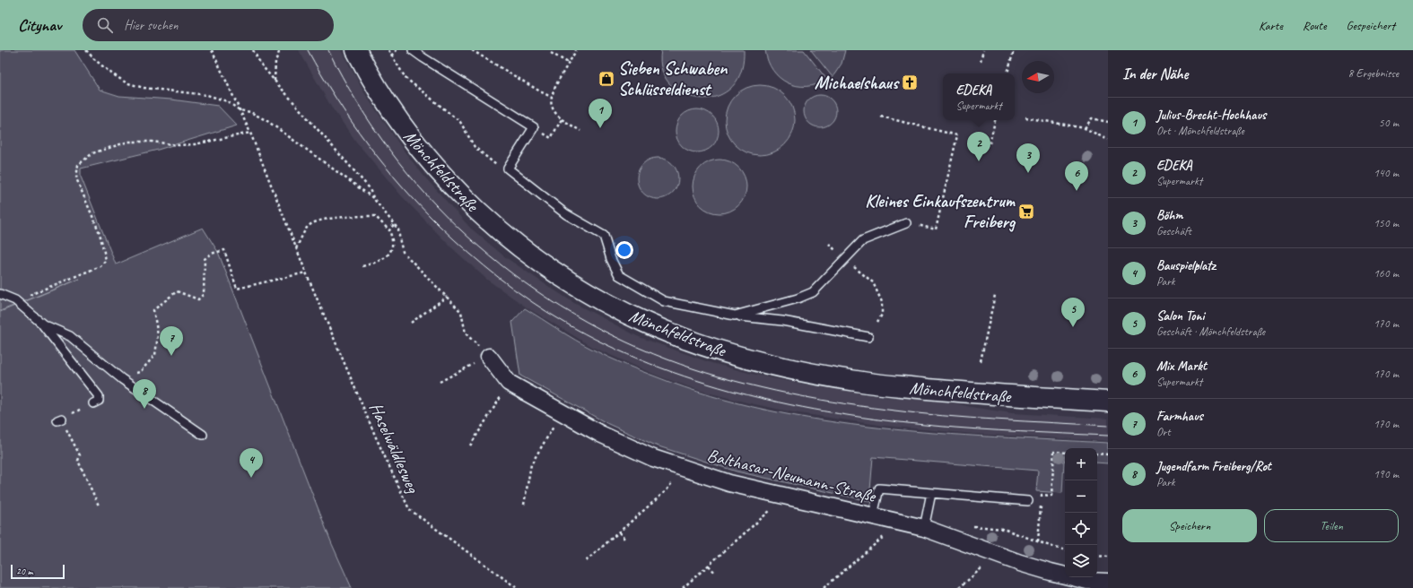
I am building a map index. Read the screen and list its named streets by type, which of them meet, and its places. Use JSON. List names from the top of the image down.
{
  "streets": {
    "main road": ["Mönchfeldstraße"],
    "street": ["Balthasar-Neumann-Straße"],
    "path": ["Haselwäldlesweg"]
  },
  "places": {
    "shop": ["Sieben Schwaben Schlüsseldienst"],
    "church": ["Michaelshaus"],
    "supermarket": ["Kleines Einkaufszentrum Freiberg"]
  },
  "scale_bar": "20 m",
  "north": "left",
  "page": {
    "header": "Citynav",
    "search": "Hier suchen",
    "nav": ["Karte", "Route", "Gespeichert"],
    "heading": ["In der Nähe", "8 Ergebnisse"],
    "popup": ["EDEKA", "Supermarkt"],
    "list": [
      {
        "mark": "1",
        "name": "Julius-Brecht-Hochhaus",
        "note": "Ort · Mönchfeldstraße",
        "value": "50 m"
      },
      {
        "mark": "2",
        "name": "EDEKA",
        "note": "Supermarkt",
        "value": "140 m"
      },
      {
        "mark": "3",
        "name": "Böhm",
        "note": "Geschäft",
        "value": "150 m"
      },
      {
        "mark": "4",
        "name": "Bauspielplatz",
        "note": "Park",
        "value": "160 m"
      },
      {
        "mark": "5",
        "name": "Salon Toni",
        "note": "Geschäft · Mönchfeldstraße",
        "value": "170 m"
      },
      {
        "mark": "6",
        "name": "Mix Markt",
        "note": "Supermarkt",
        "value": "170 m"
      },
      {
        "mark": "7",
        "name": "Farmhaus",
        "note": "Ort",
        "value": "170 m"
      },
      {
        "mark": "8",
        "name": "Jugendfarm Freiberg/Rot",
        "note": "Park",
        "value": "190 m"
      }
    ],
    "pins": [
      "1",
      "2",
      "3",
      "6",
      "5",
      "7",
      "8",
      "4"
    ],
    "map_buttons": ["+", "−"],
    "buttons": ["Speichern", "Teilen"],
    "scale": "20 m"
  }
}
